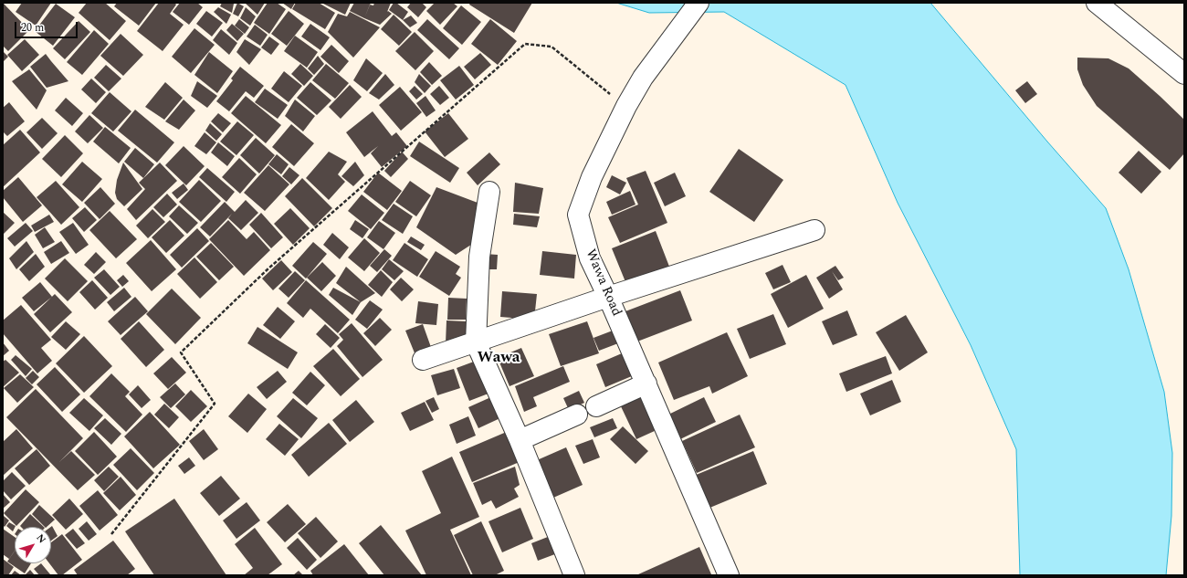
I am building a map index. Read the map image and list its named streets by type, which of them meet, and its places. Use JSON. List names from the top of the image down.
{
  "streets": {
    "street": ["Wawa Road"]
  },
  "districts": ["Wawa"],
  "scale_bar": "20 m",
  "north": "top right"
}
